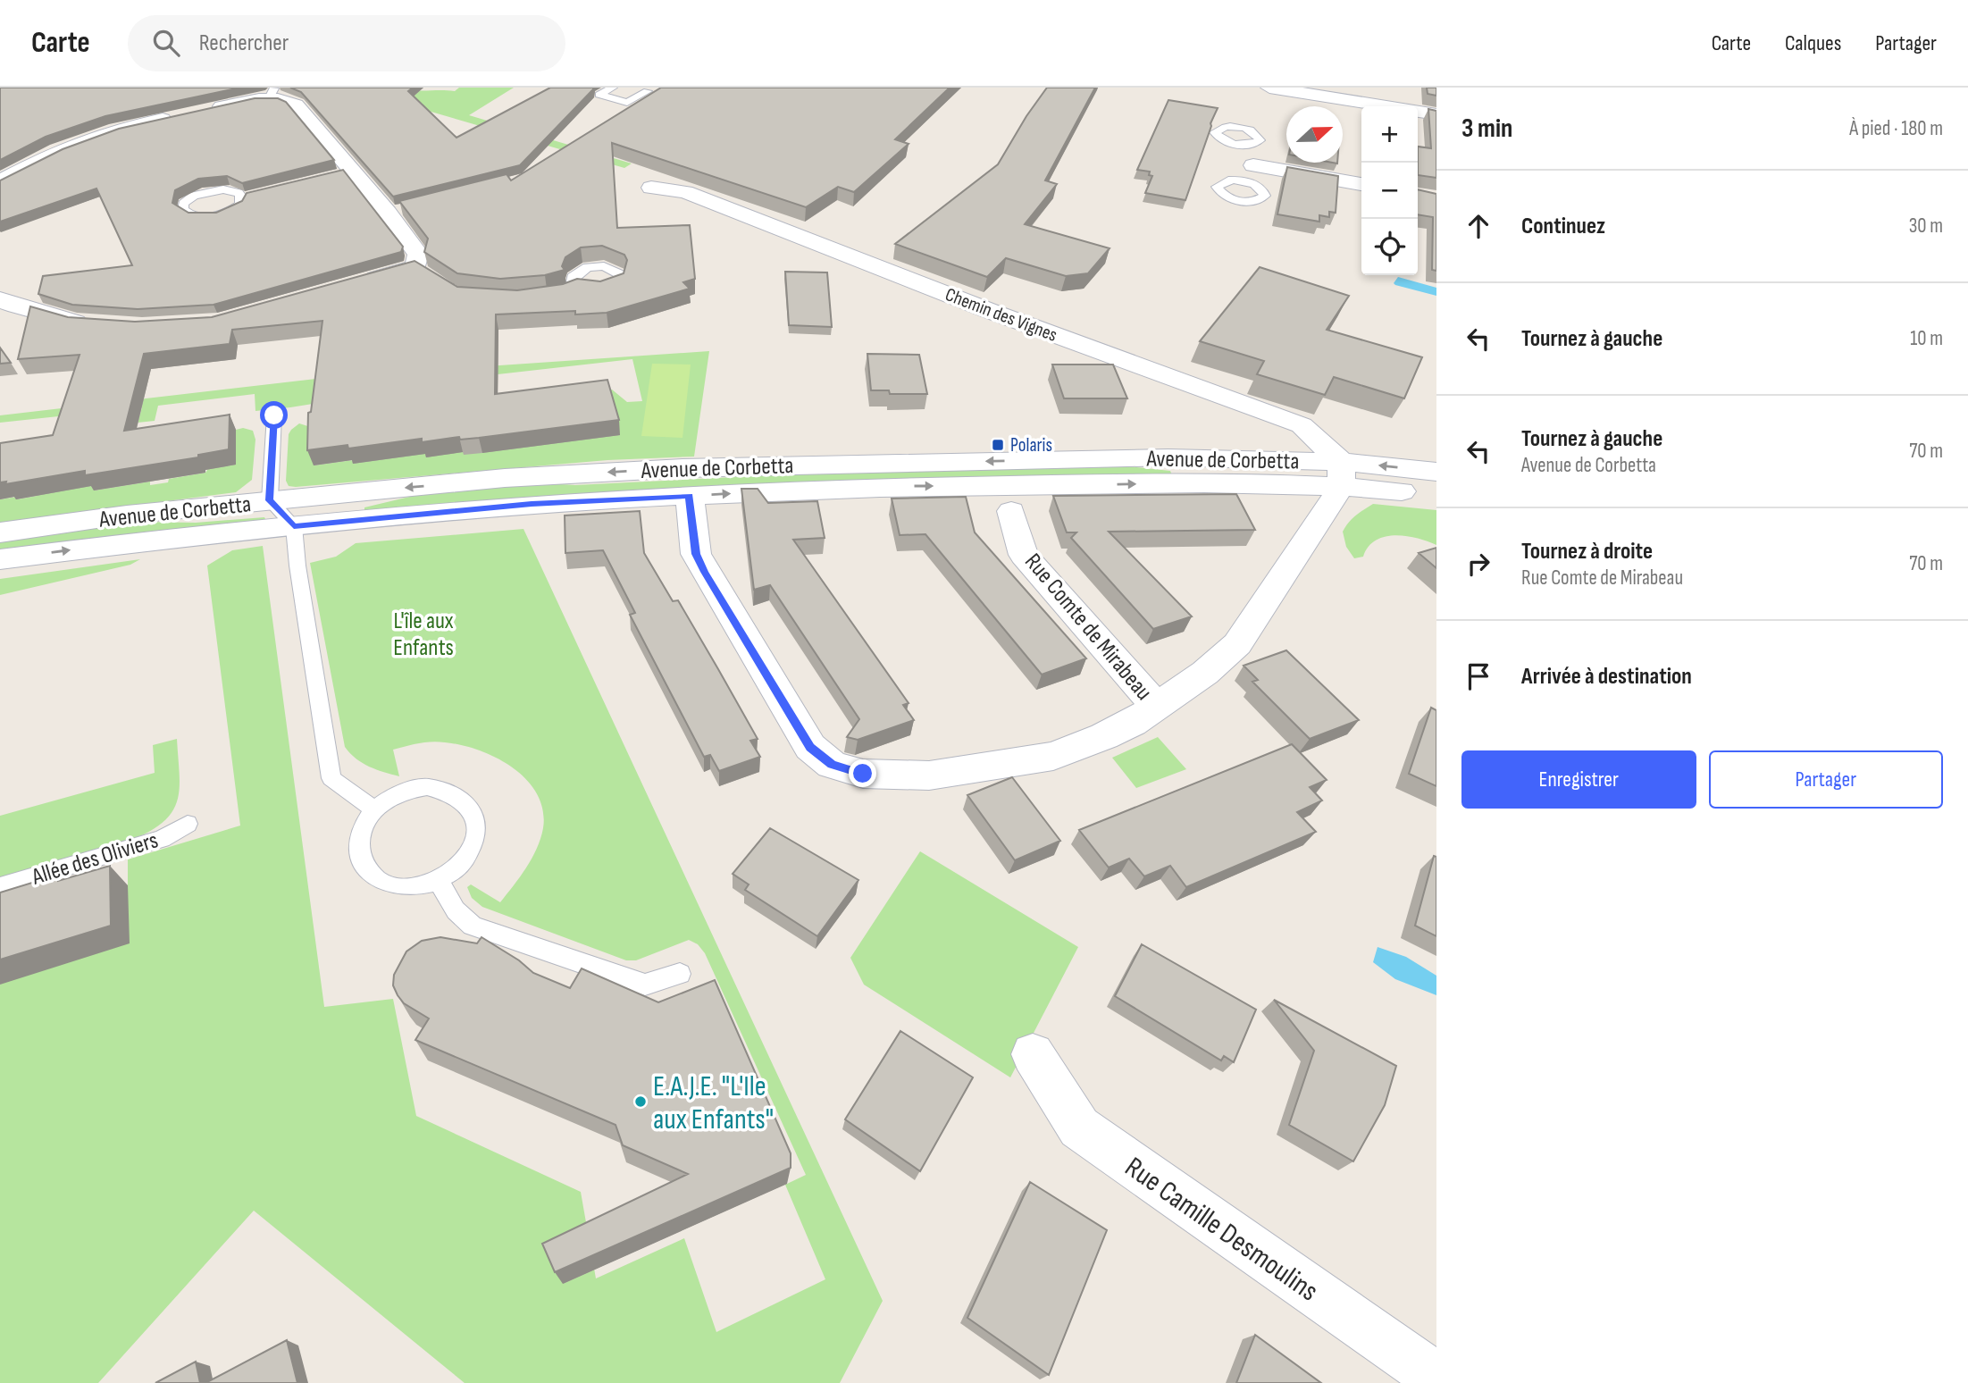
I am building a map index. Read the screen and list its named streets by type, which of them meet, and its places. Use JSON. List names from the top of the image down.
{
  "streets": {
    "street": [
      "Chemin des Vignes",
      "Avenue de Corbetta",
      "Rue Comte de Mirabeau",
      "Rue Camille Desmoulins"
    ],
    "lane": ["Allée des Oliviers"]
  },
  "crossings": [
    ["Chemin des Vignes", "Avenue de Corbetta"],
    ["Chemin des Vignes", "Rue Comte de Mirabeau"],
    ["Avenue de Corbetta", "Rue Comte de Mirabeau"]
  ],
  "parks": ["L'île aux Enfants"],
  "places": {
    "transit": ["Polaris"],
    "other": ["E.A.J.E. \"L'Ile aux Enfants\""]
  },
  "north": "right",
  "page": {
    "header": "Carte",
    "search": "Rechercher",
    "nav": ["Carte", "Calques", "Partager"],
    "heading": ["3 min", "À pied · 180 m"],
    "map_buttons": ["+", "−"],
    "list": [
      ["Continuez", "30 m"],
      ["Tournez à gauche", "10 m"],
      ["Tournez à gauche", "Avenue de Corbetta", "70 m"],
      ["Tournez à droite", "Rue Comte de Mirabeau", "70 m"],
      "Arrivée à destination"
    ],
    "buttons": ["Enregistrer", "Partager"]
  }
}
